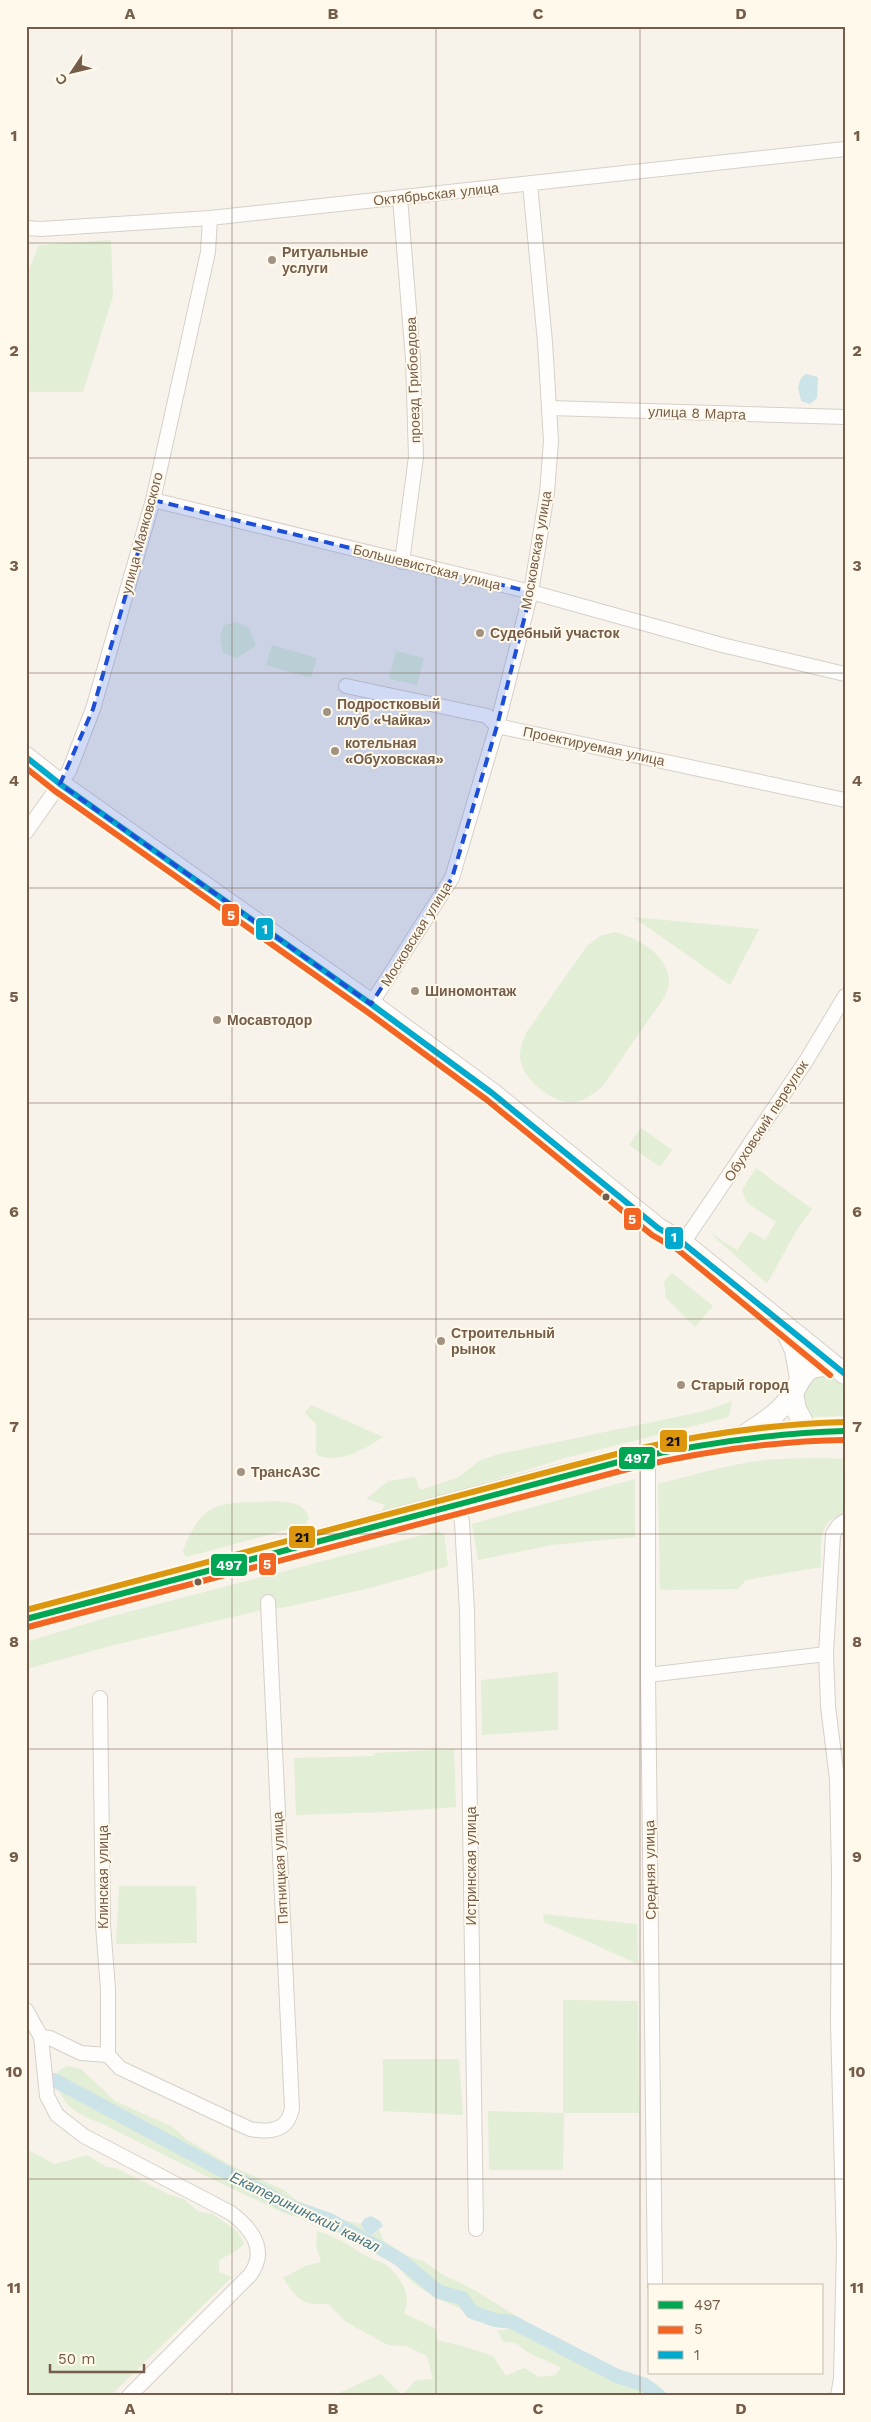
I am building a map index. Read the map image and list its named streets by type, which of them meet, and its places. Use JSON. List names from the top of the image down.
{
  "streets": {
    "street": [
      "Октябрьская улица",
      "проезд Грибоедова",
      "улица 8 Марта",
      "улица Маяковского",
      "Московская улица",
      "Большевистская улица",
      "Проектируемая улица",
      "Обуховский переулок",
      "Истринская улица",
      "Пятницкая улица",
      "Средняя улица",
      "Клинская улица"
    ]
  },
  "crossings": [
    ["Октябрьская улица", "проезд Грибоедова"],
    ["Октябрьская улица", "улица Маяковского"],
    ["Октябрьская улица", "Московская улица"],
    ["проезд Грибоедова", "Большевистская улица"],
    ["улица 8 Марта", "Московская улица"],
    ["улица Маяковского", "Большевистская улица"],
    ["Московская улица", "Большевистская улица"],
    ["Московская улица", "Проектируемая улица"],
    ["Пятницкая улица", "Клинская улица"]
  ],
  "water": ["Екатерининский канал"],
  "places": [
    "Ритуальные услуги",
    "Судебный участок",
    "Подростковый клуб «Чайка»",
    "котельная «Обуховская»",
    "Шиномонтаж",
    "Мосавтодор",
    "Строительный рынок",
    "Старый город",
    "ТрансАЗС"
  ],
  "lines": [
    "transit line 1",
    "transit line 5",
    "transit line 21",
    "transit line 497"
  ],
  "legend": ["497", "5", "1"],
  "scale_bar": "50 m",
  "north": "bottom left",
  "grid": {
    "columns": [
      "A",
      "B",
      "C",
      "D"
    ],
    "rows": [
      "1",
      "2",
      "3",
      "4",
      "5",
      "6",
      "7",
      "8",
      "9",
      "10",
      "11"
    ]
  }
}
